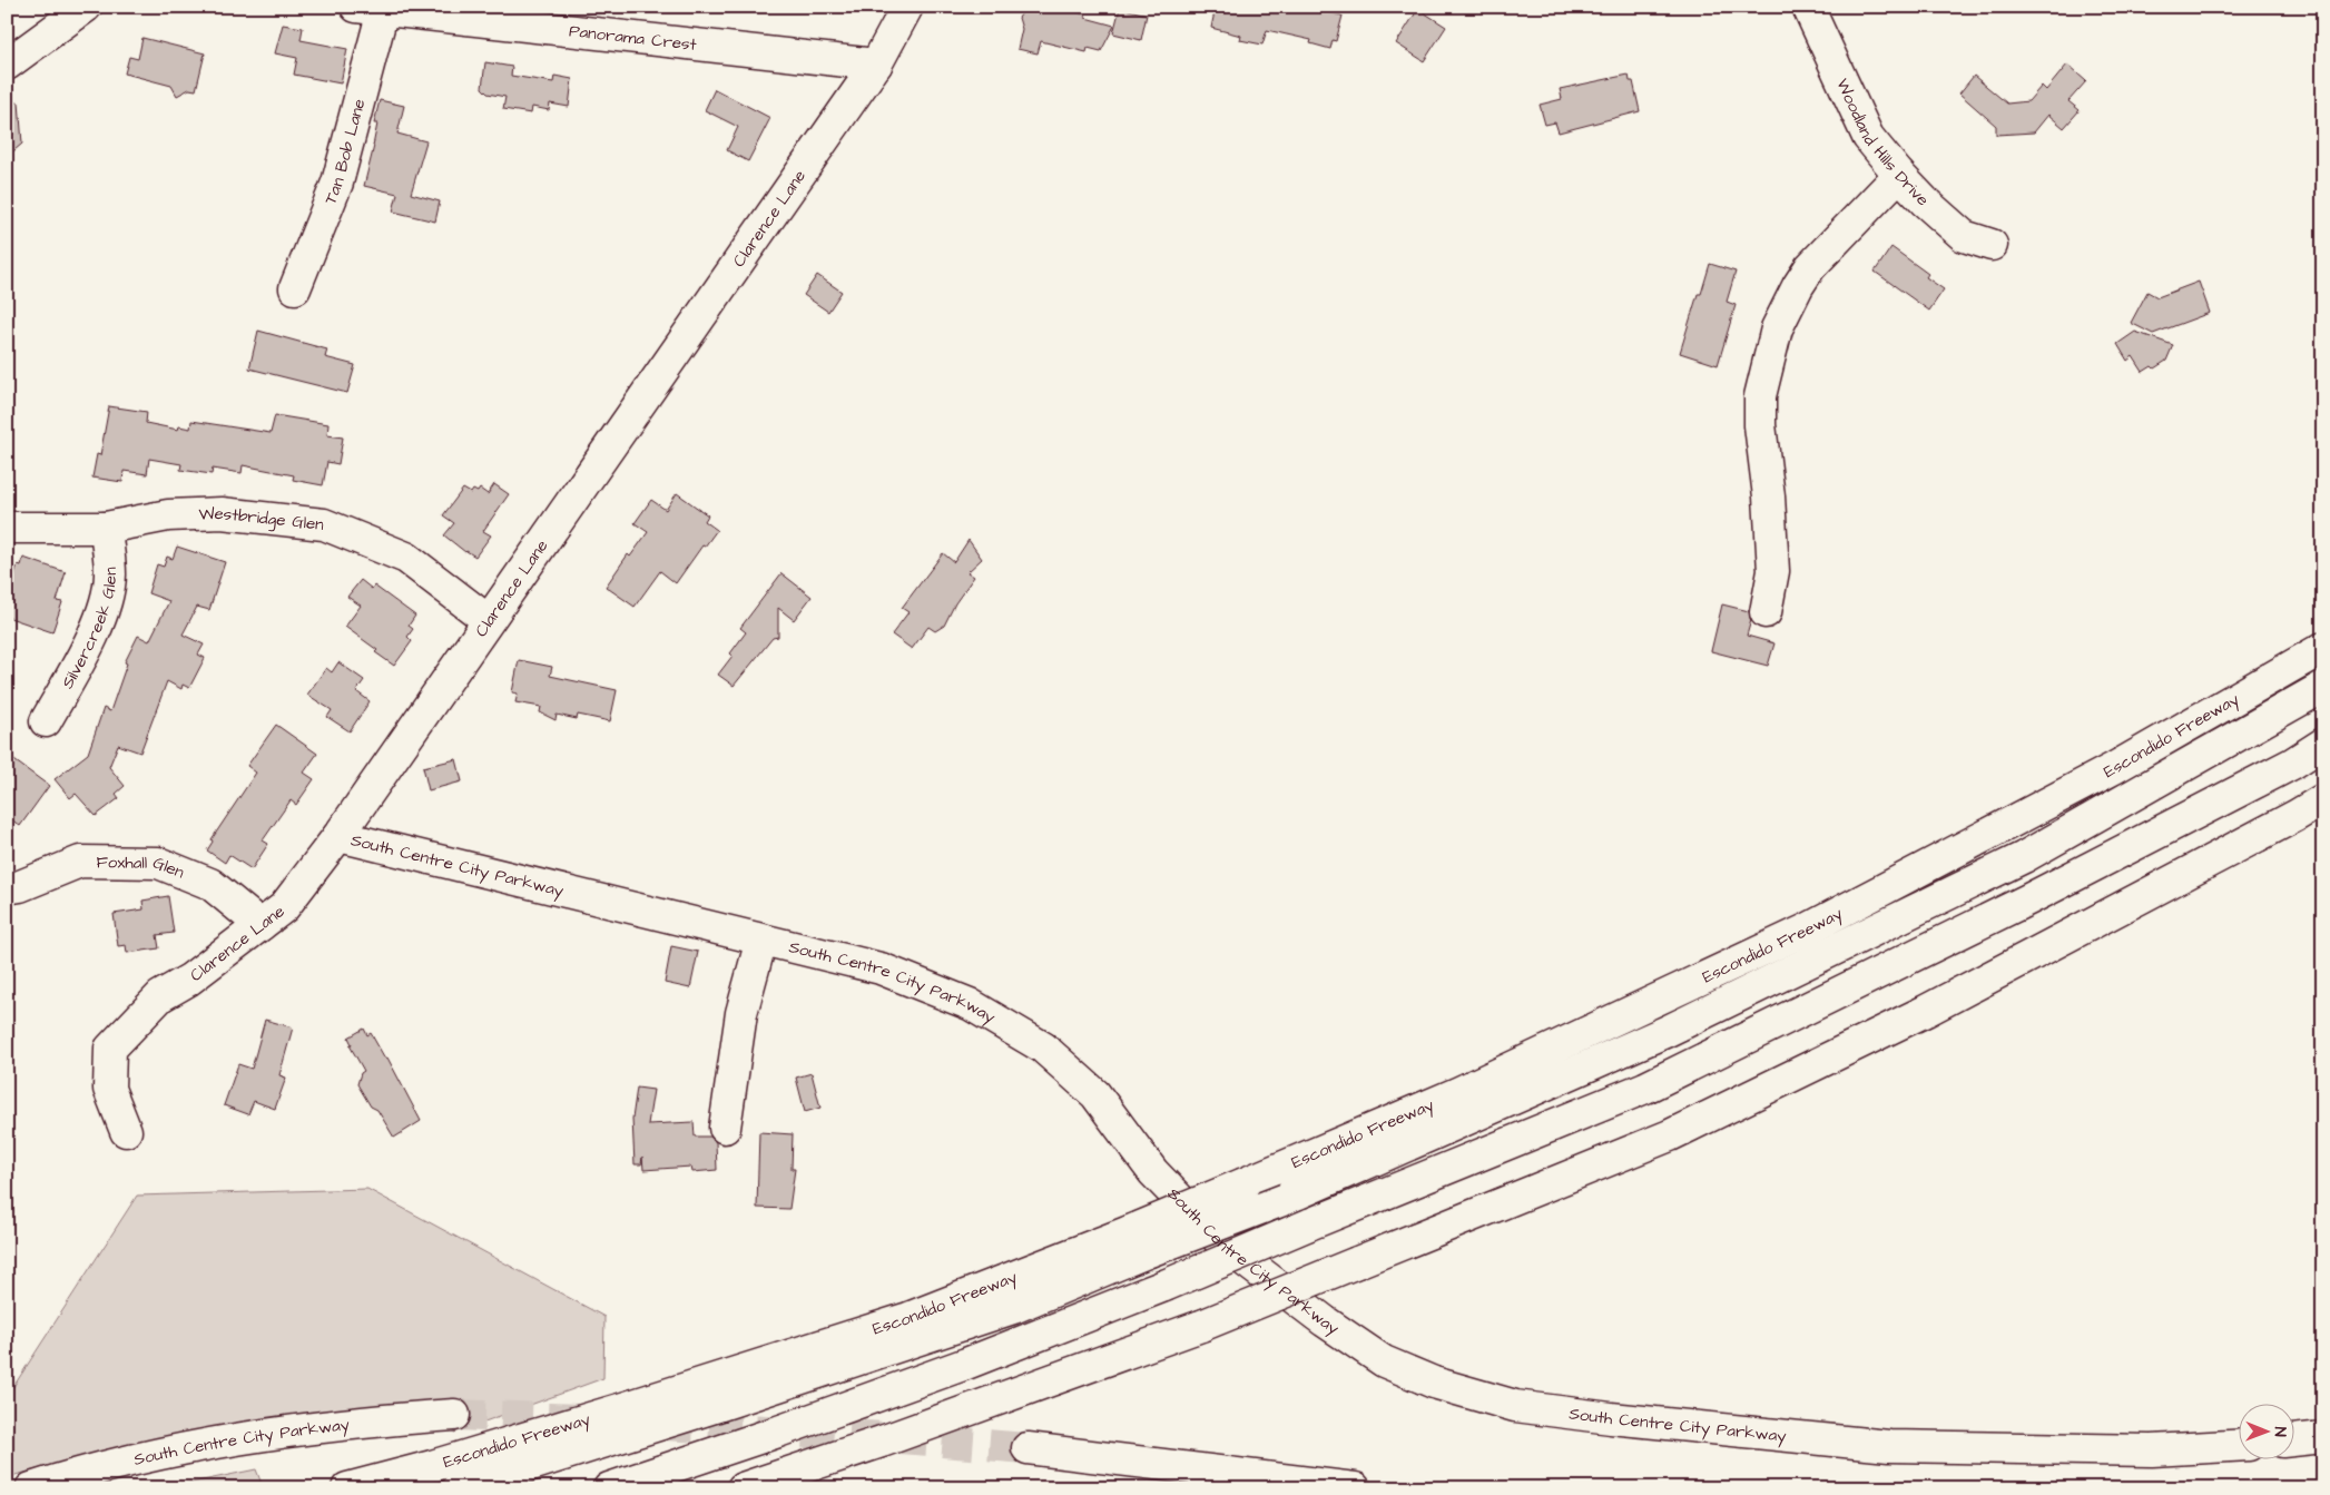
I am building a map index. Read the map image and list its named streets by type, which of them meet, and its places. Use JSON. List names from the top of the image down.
{
  "streets": {
    "main road": [
      "Panorama Crest",
      "Woodland Hills Drive",
      "Tan Bob Lane",
      "Clarence Lane",
      "Westbridge Glen",
      "Silvercreek Glen",
      "Escondido Freeway",
      "South Centre City Parkway",
      "Foxhall Glen"
    ]
  },
  "crossings": [
    ["Panorama Crest", "Tan Bob Lane"],
    ["Panorama Crest", "Clarence Lane"],
    ["Clarence Lane", "Westbridge Glen"],
    ["Clarence Lane", "South Centre City Parkway"],
    ["Clarence Lane", "Foxhall Glen"],
    ["Westbridge Glen", "Silvercreek Glen"]
  ],
  "north": "right"
}
